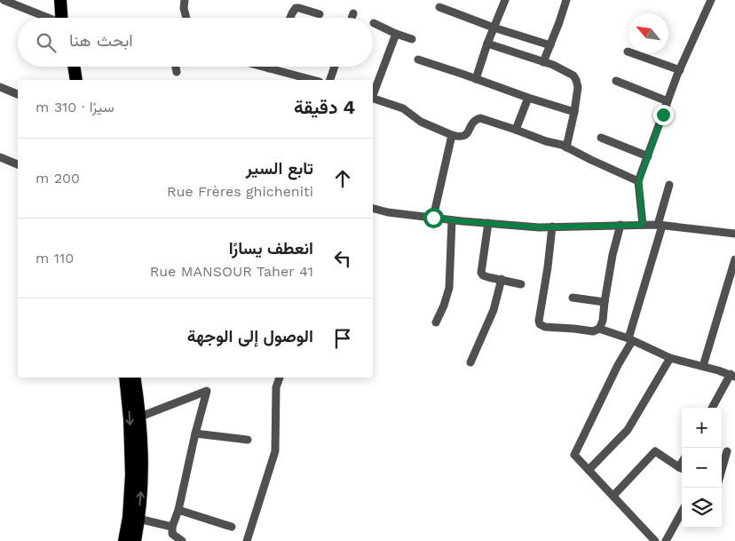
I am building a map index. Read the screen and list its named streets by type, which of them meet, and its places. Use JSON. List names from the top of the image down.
{
  "north": "top left",
  "page": {
    "search": "ابحث هنا",
    "heading": ["4 دقيقة", "سيرًا · 310 m"],
    "list": [
      ["تابع السير", "Rue Frères ghicheniti", "200 m"],
      ["انعطف يسارًا", "41 Rue MANSOUR Taher", "110 m"],
      "الوصول إلى الوجهة"
    ],
    "map_buttons": ["+", "−"]
  }
}
